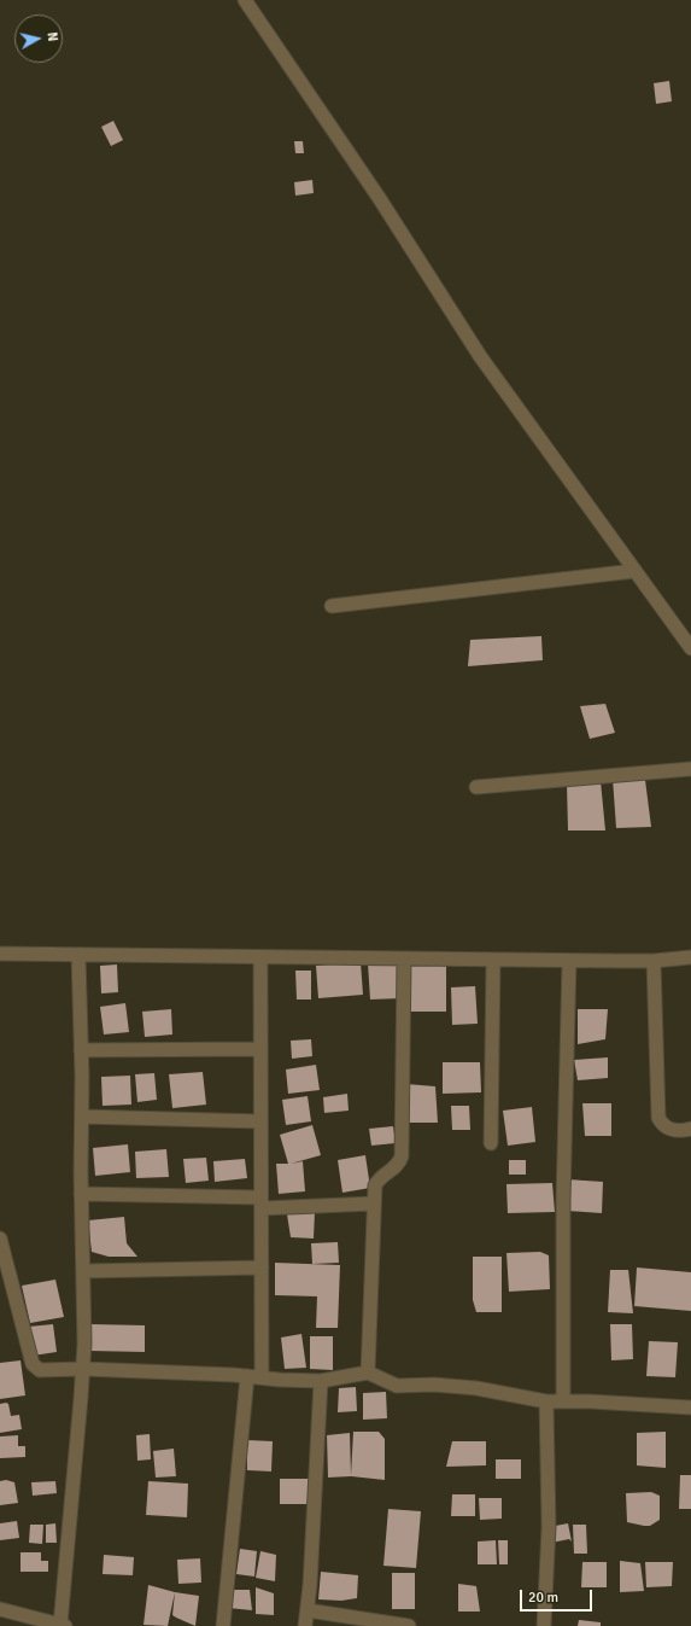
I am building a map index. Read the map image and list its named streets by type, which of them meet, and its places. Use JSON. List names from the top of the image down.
{
  "scale_bar": "20 m",
  "north": "right"
}
